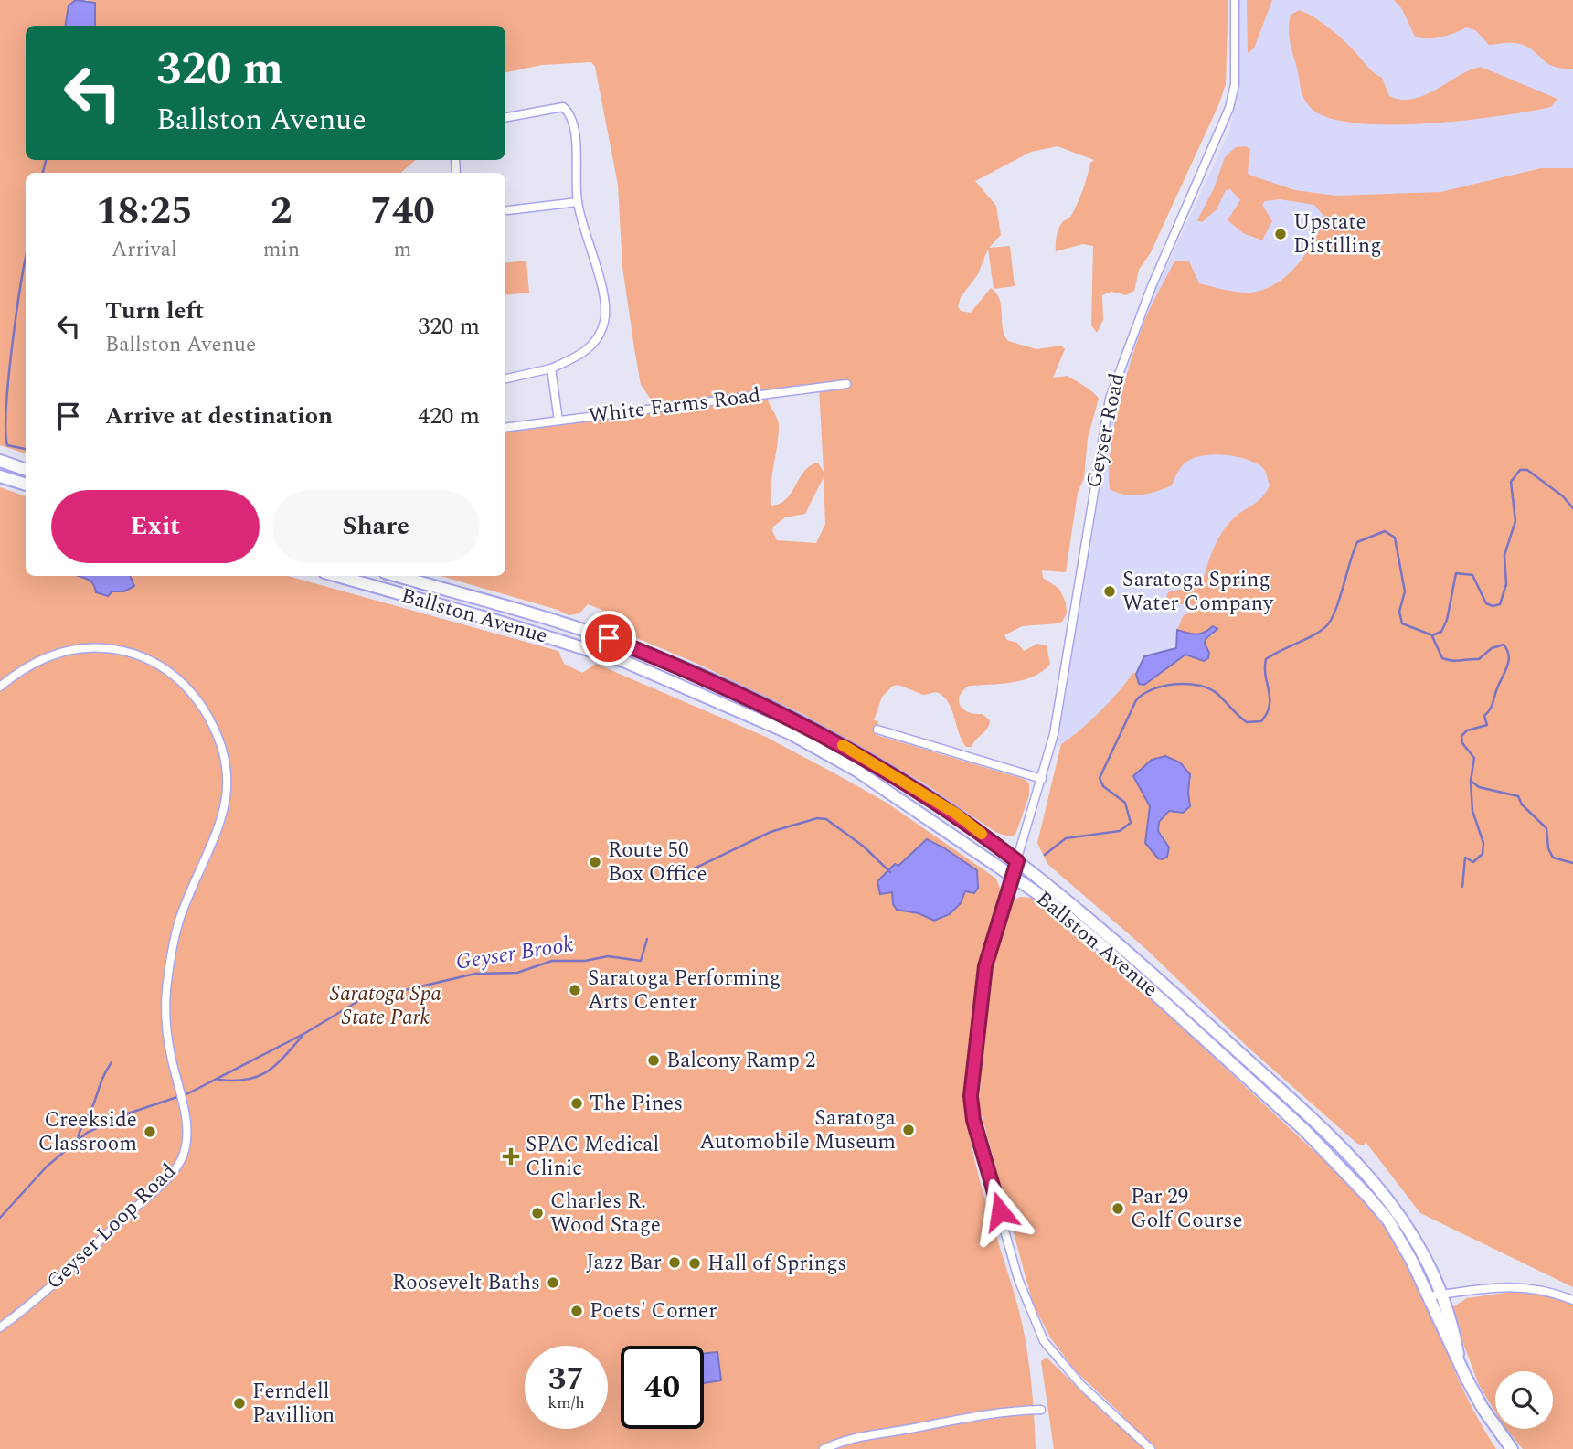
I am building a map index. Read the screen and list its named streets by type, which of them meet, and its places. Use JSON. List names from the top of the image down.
{
  "streets": {
    "highway": ["Ballston Avenue"],
    "street": ["White Farms Road", "Geyser Road", "Geyser Loop Road"]
  },
  "crossings": [
    ["Geyser Road", "Ballston Avenue"]
  ],
  "water": ["Geyser Brook"],
  "parks": ["Saratoga Spa State Park"],
  "places": {
    "other": [
      "Upstate Distilling",
      "Saratoga Spring Water Company",
      "Route 50 Box Office",
      "Saratoga Performing Arts Center",
      "Balcony Ramp 2",
      "The Pines",
      "Saratoga Automobile Museum",
      "Creekside Classroom",
      "Par 29 Golf Course",
      "Charles R. Wood Stage",
      "Jazz Bar",
      "Hall of Springs",
      "Roosevelt Baths",
      "Poets' Corner",
      "Ferndell Pavillion"
    ],
    "health": ["SPAC Medical Clinic"]
  },
  "page": {
    "turn": ["320 m", "Ballston Avenue"],
    "eta": [
      "18:25",
      "Arrival",
      "2",
      "min",
      "740",
      "m"
    ],
    "list": [
      {
        "name": "Turn left",
        "note": "Ballston Avenue",
        "value": "320 m"
      },
      {
        "name": "Arrive at destination",
        "value": "420 m"
      }
    ],
    "buttons": ["Exit", "Share"],
    "speed": "37 km/h",
    "limit": "40"
  }
}
